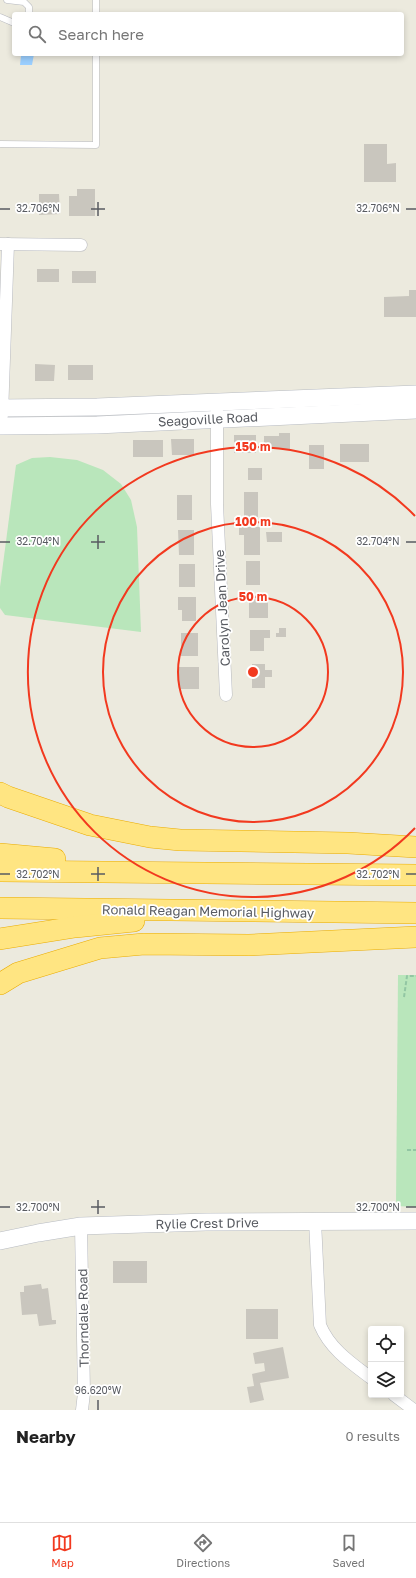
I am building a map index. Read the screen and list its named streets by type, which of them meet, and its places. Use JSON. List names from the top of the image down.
{
  "streets": {
    "highway": ["Ronald Reagan Memorial Highway"],
    "main road": ["Seagoville Road", "Rylie Crest Drive"],
    "street": ["Carolyn Jean Drive", "Thorndale Road"]
  },
  "crossings": [
    ["Seagoville Road", "Carolyn Jean Drive"],
    ["Rylie Crest Drive", "Thorndale Road"]
  ],
  "page": {
    "search": "Search here",
    "heading": ["Nearby", "0 results"],
    "nav": ["Map", "Directions", "Saved"]
  },
  "coordinates": [
    "32.706°N",
    "32.704°N",
    "32.702°N",
    "32.700°N",
    "96.620°W"
  ],
  "rings": ["150 m", "100 m", "50 m"]
}
